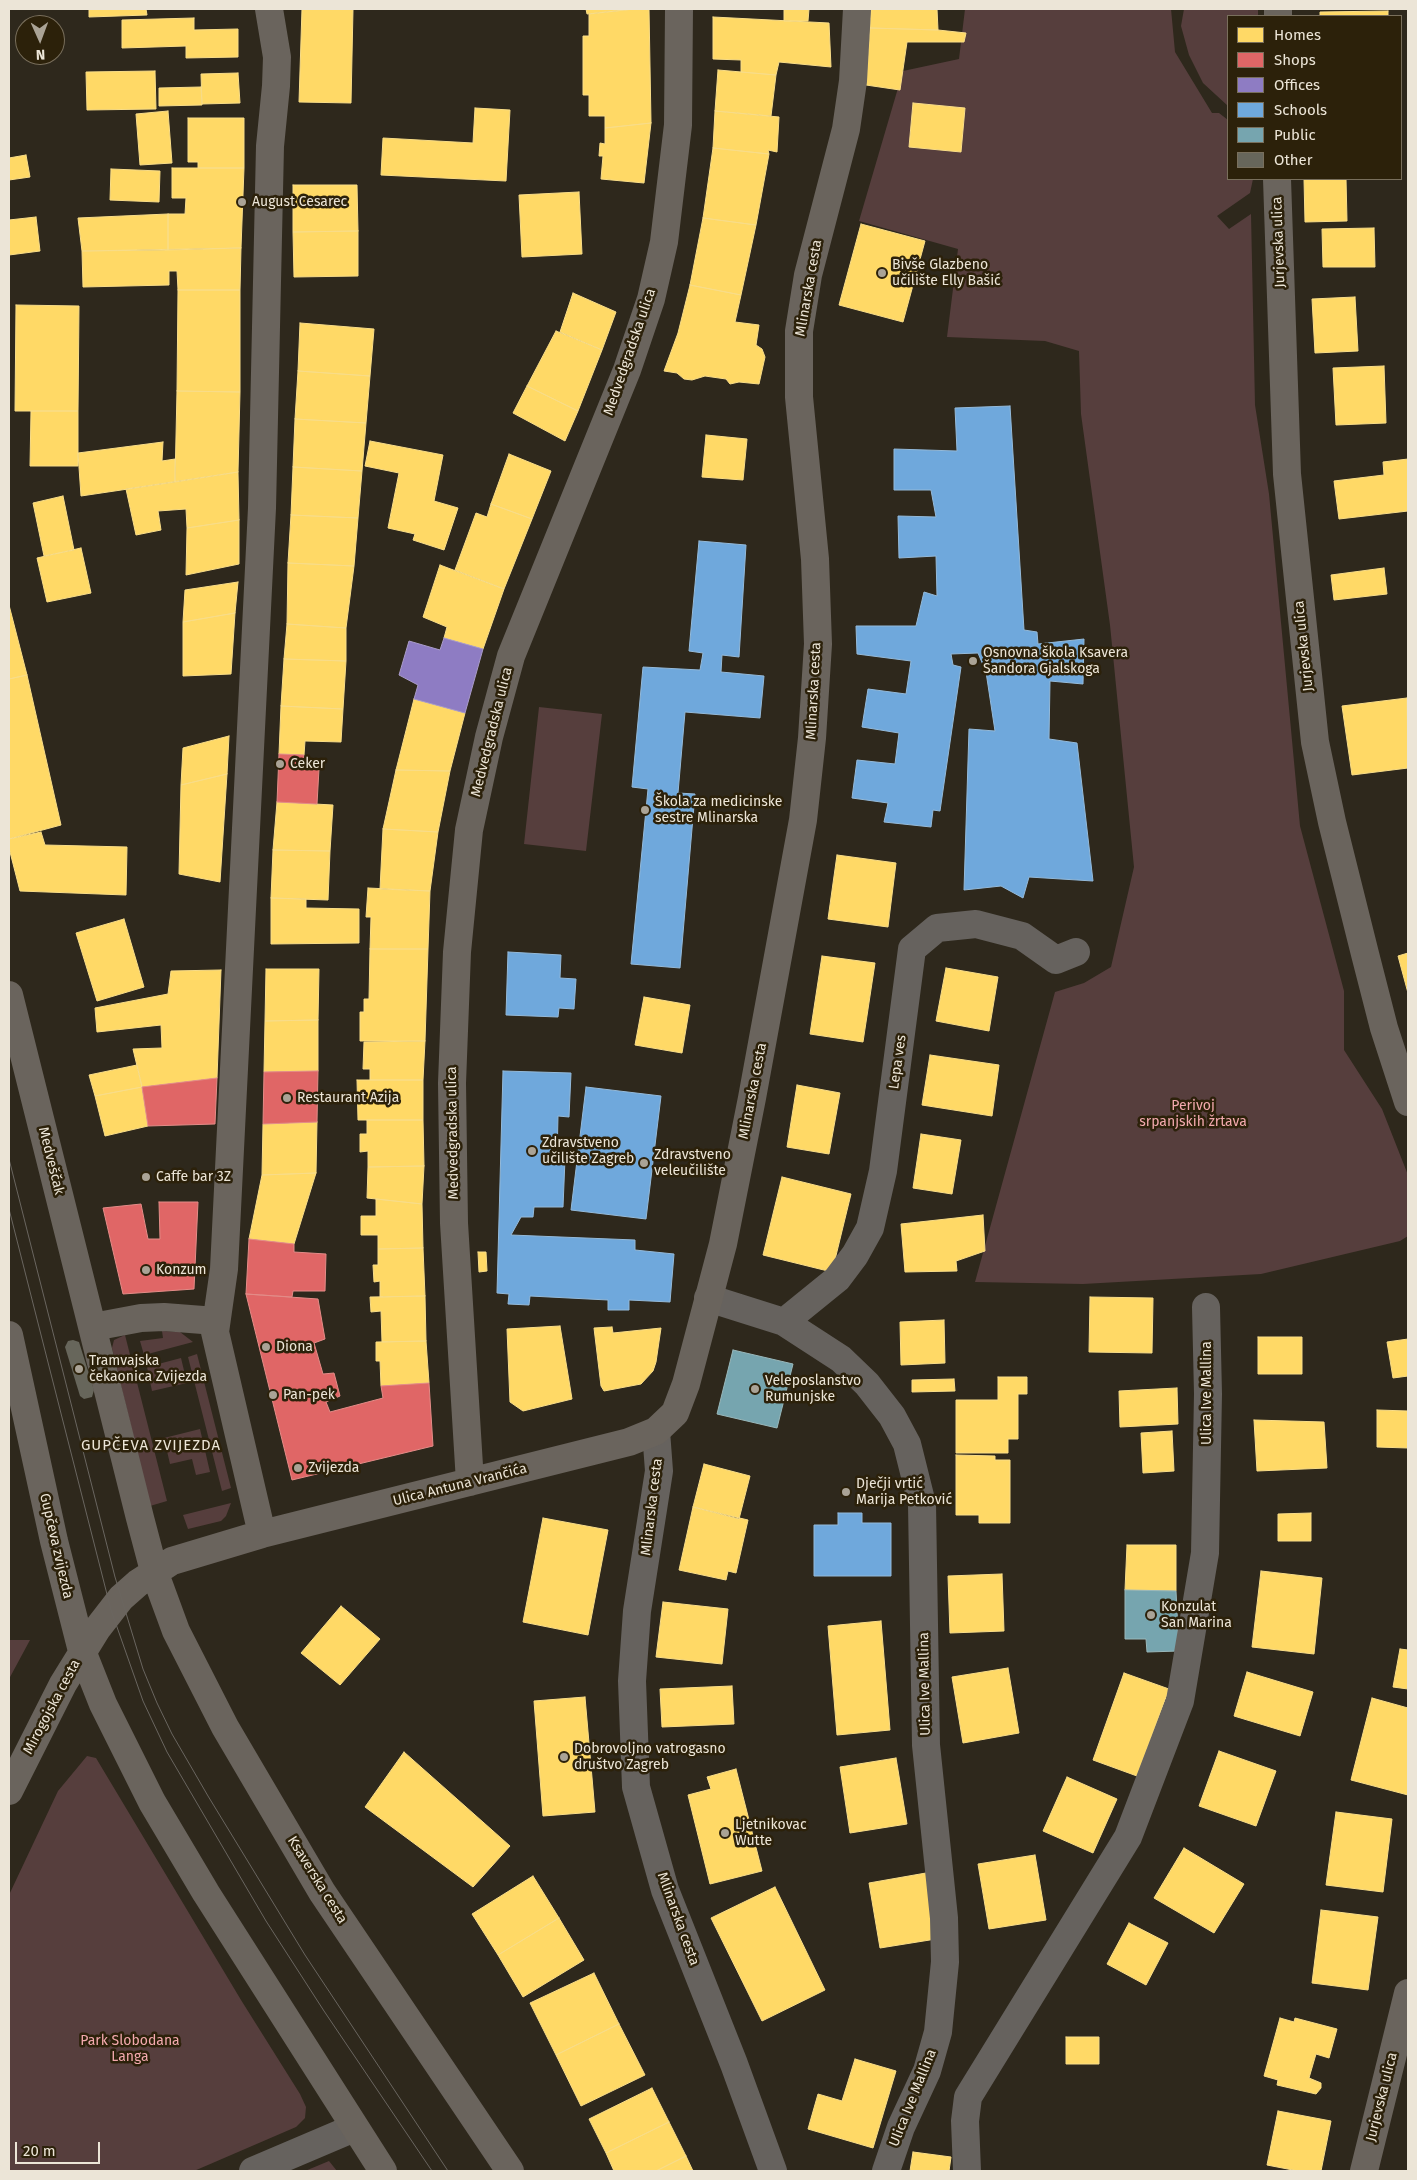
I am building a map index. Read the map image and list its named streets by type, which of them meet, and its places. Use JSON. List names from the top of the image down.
{
  "streets": {
    "main road": [
      "Jurjevska ulica",
      "Mlinarska cesta",
      "Medvedgradska ulica",
      "Medveščak",
      "Ulica Antuna Vrančića",
      "Gupčeva zvijezda",
      "Mirogojska cesta",
      "Ksaverska cesta"
    ],
    "street": ["Lepa ves", "Ulica Ive Mallina"]
  },
  "crossings": [
    ["Mlinarska cesta", "Ulica Ive Mallina"],
    ["Mlinarska cesta", "Ulica Antuna Vrančića"],
    ["Medvedgradska ulica", "Ulica Antuna Vrančića"],
    ["Lepa ves", "Ulica Ive Mallina"],
    ["Gupčeva zvijezda", "Mirogojska cesta"]
  ],
  "districts": ["GUPČEVA ZVIJEZDA"],
  "parks": ["Perivoj srpanjskih žrtava", "Park Slobodana Langa"],
  "places": [
    "August Cesarec",
    "Bivše Glazbeno učilište Elly Bašić",
    "Osnovna škola Ksavera Šandora Gjalskoga",
    "Ceker",
    "Škola za medicinske sestre Mlinarska",
    "Restaurant Azija",
    "Zdravstveno učilište Zagreb",
    "Zdravstveno veleučilište",
    "Caffe bar 3Z",
    "Konzum",
    "Diona",
    "Tramvajska čekaonica Zvijezda",
    "Veleposlanstvo Rumunjske",
    "Pan-pek",
    "Zvijezda",
    "Dječji vrtić Marija Petković",
    "Konzulat San Marina",
    "Dobrovoljno vatrogasno društvo Zagreb",
    "Ljetnikovac Wutte"
  ],
  "legend": [
    "Homes",
    "Shops",
    "Offices",
    "Schools",
    "Public",
    "Other"
  ],
  "scale_bar": "20 m",
  "north": "bottom"
}
